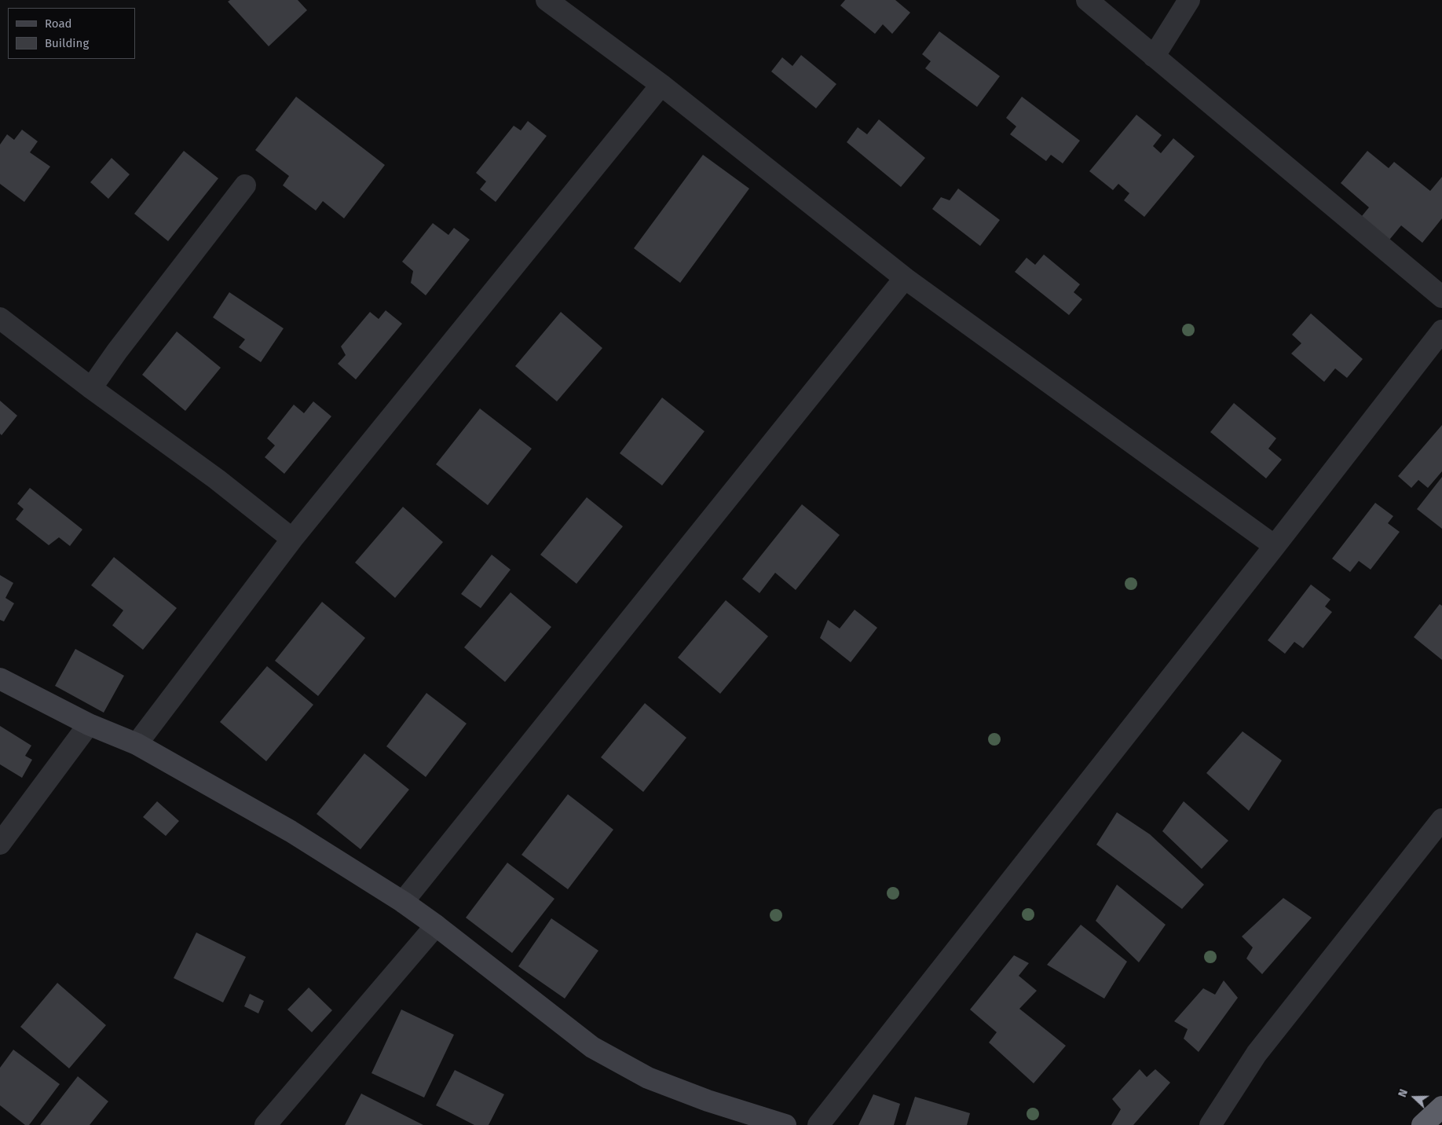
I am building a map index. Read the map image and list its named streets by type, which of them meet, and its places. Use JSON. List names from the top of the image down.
{
  "legend": ["Road", "Building"],
  "north": "left"
}
